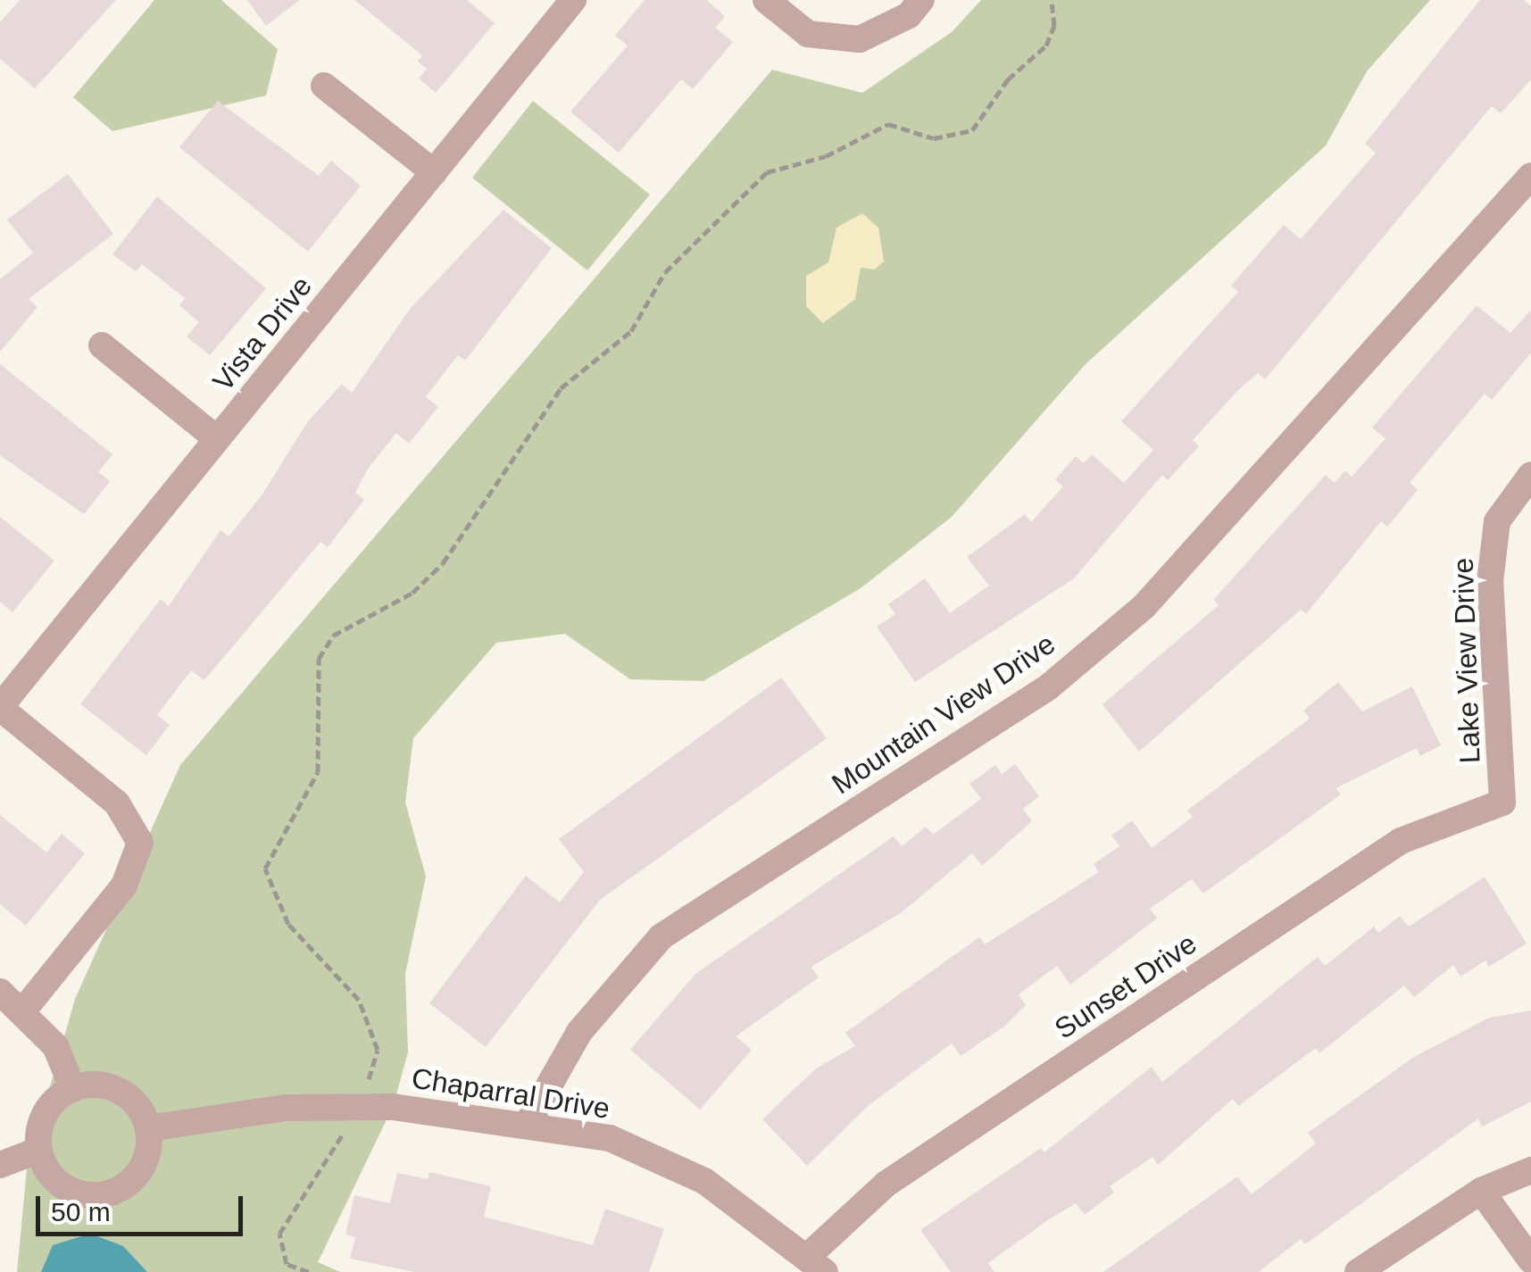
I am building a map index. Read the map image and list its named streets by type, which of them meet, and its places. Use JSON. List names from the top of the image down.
{
  "streets": {
    "street": [
      "Vista Drive",
      "Lake View Drive",
      "Mountain View Drive",
      "Sunset Drive",
      "Chaparral Drive"
    ]
  },
  "crossings": [
    ["Lake View Drive", "Sunset Drive"],
    ["Mountain View Drive", "Chaparral Drive"],
    ["Sunset Drive", "Chaparral Drive"]
  ],
  "scale_bar": "50 m"
}
